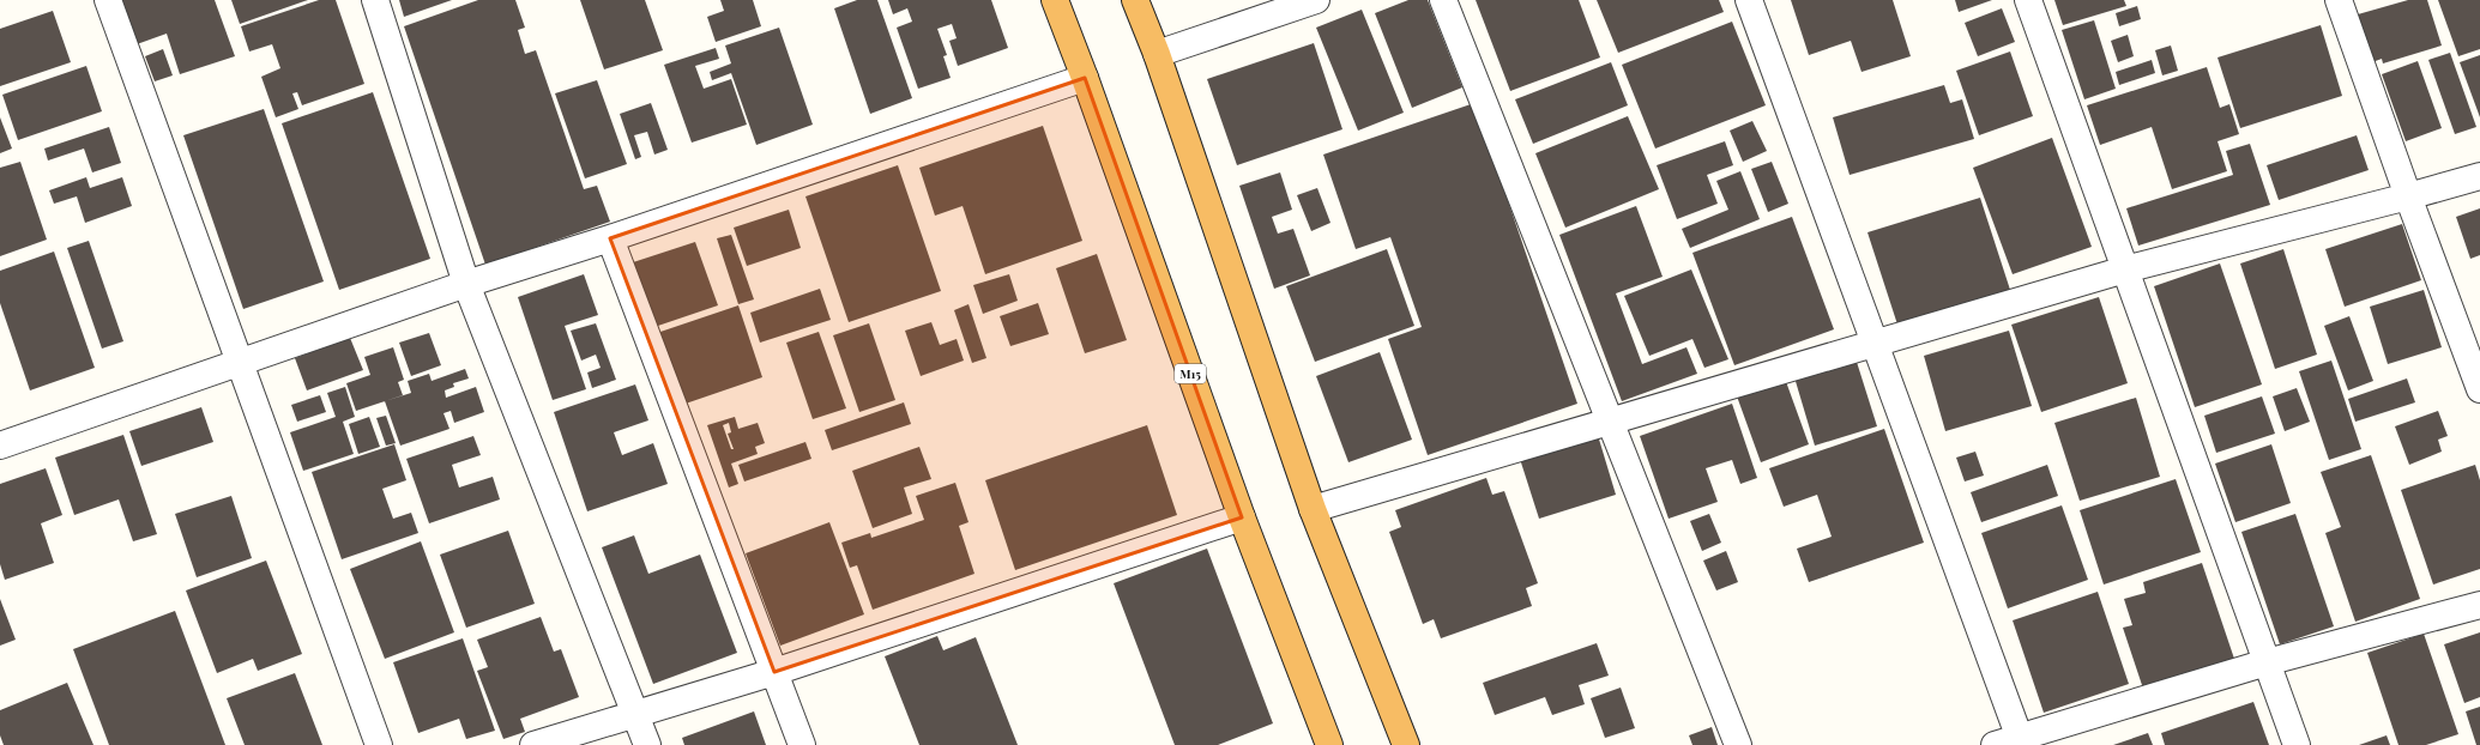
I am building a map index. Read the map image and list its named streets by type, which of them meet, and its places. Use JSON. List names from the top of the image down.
{
  "streets": {
    "highway": ["M15"]
  }
}
